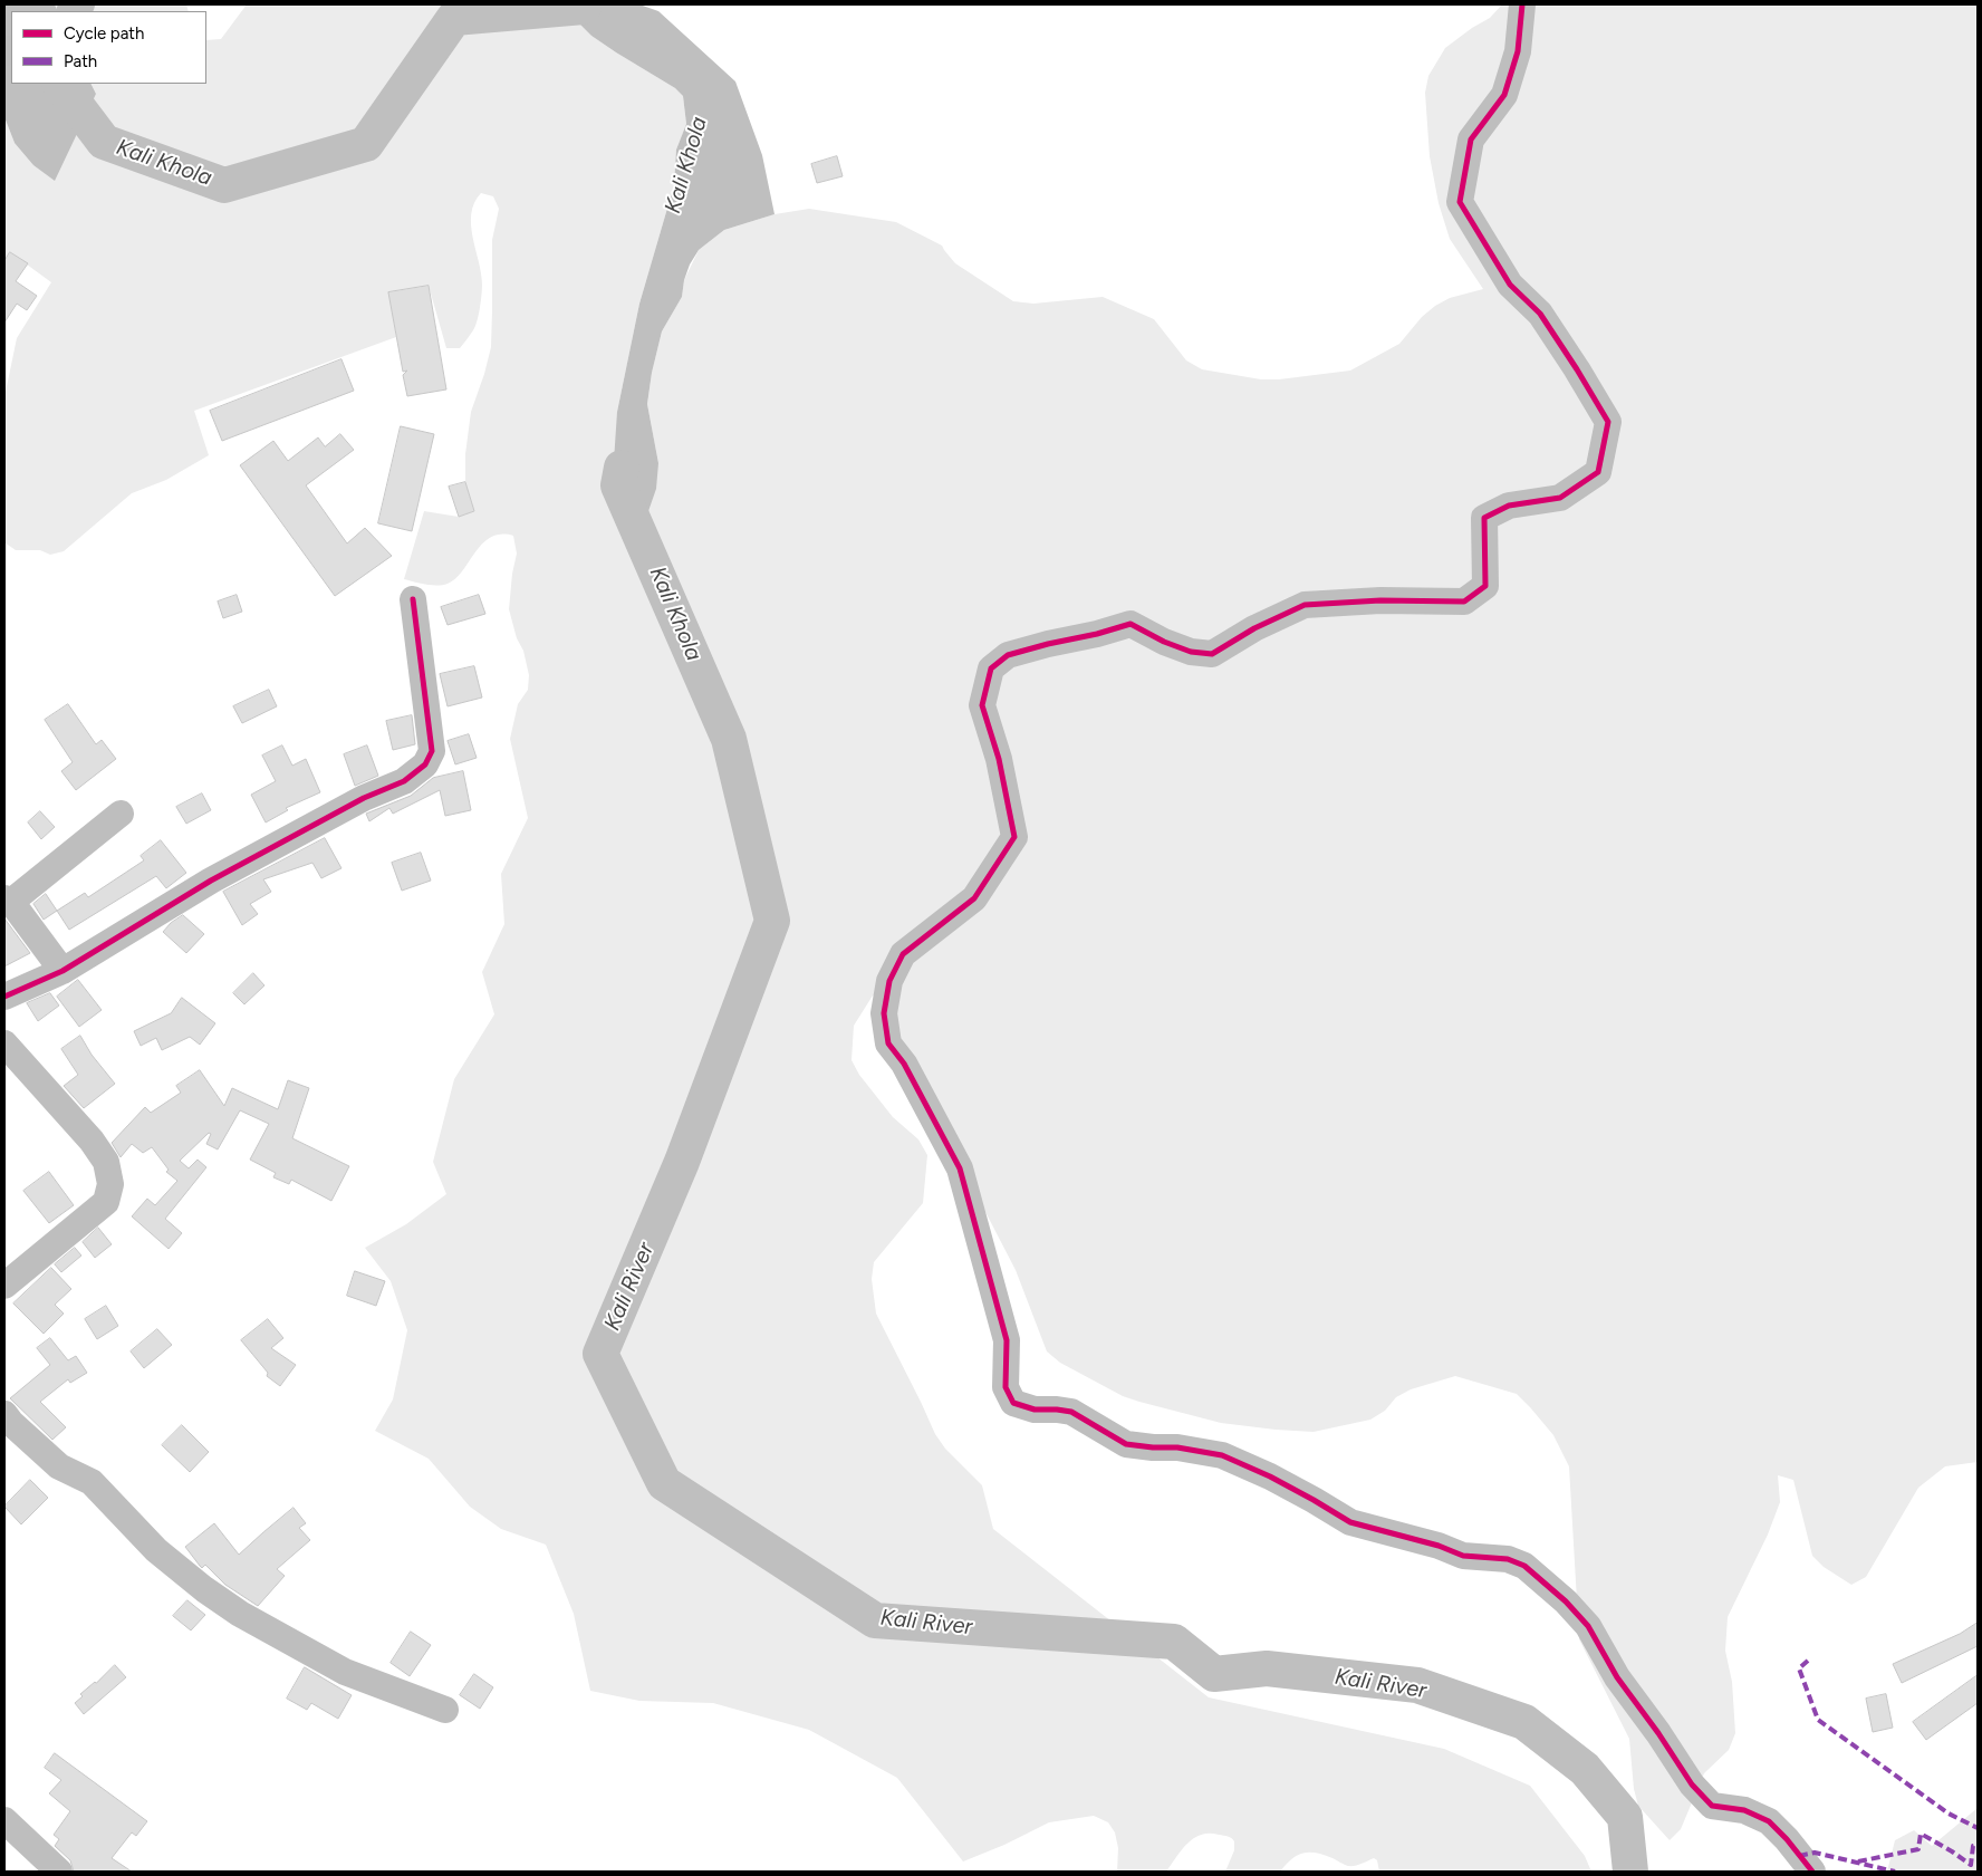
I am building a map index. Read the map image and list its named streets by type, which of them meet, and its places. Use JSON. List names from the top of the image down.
{
  "water": ["Kali Khola", "Kali River"],
  "legend": ["Cycle path", "Path"]
}
